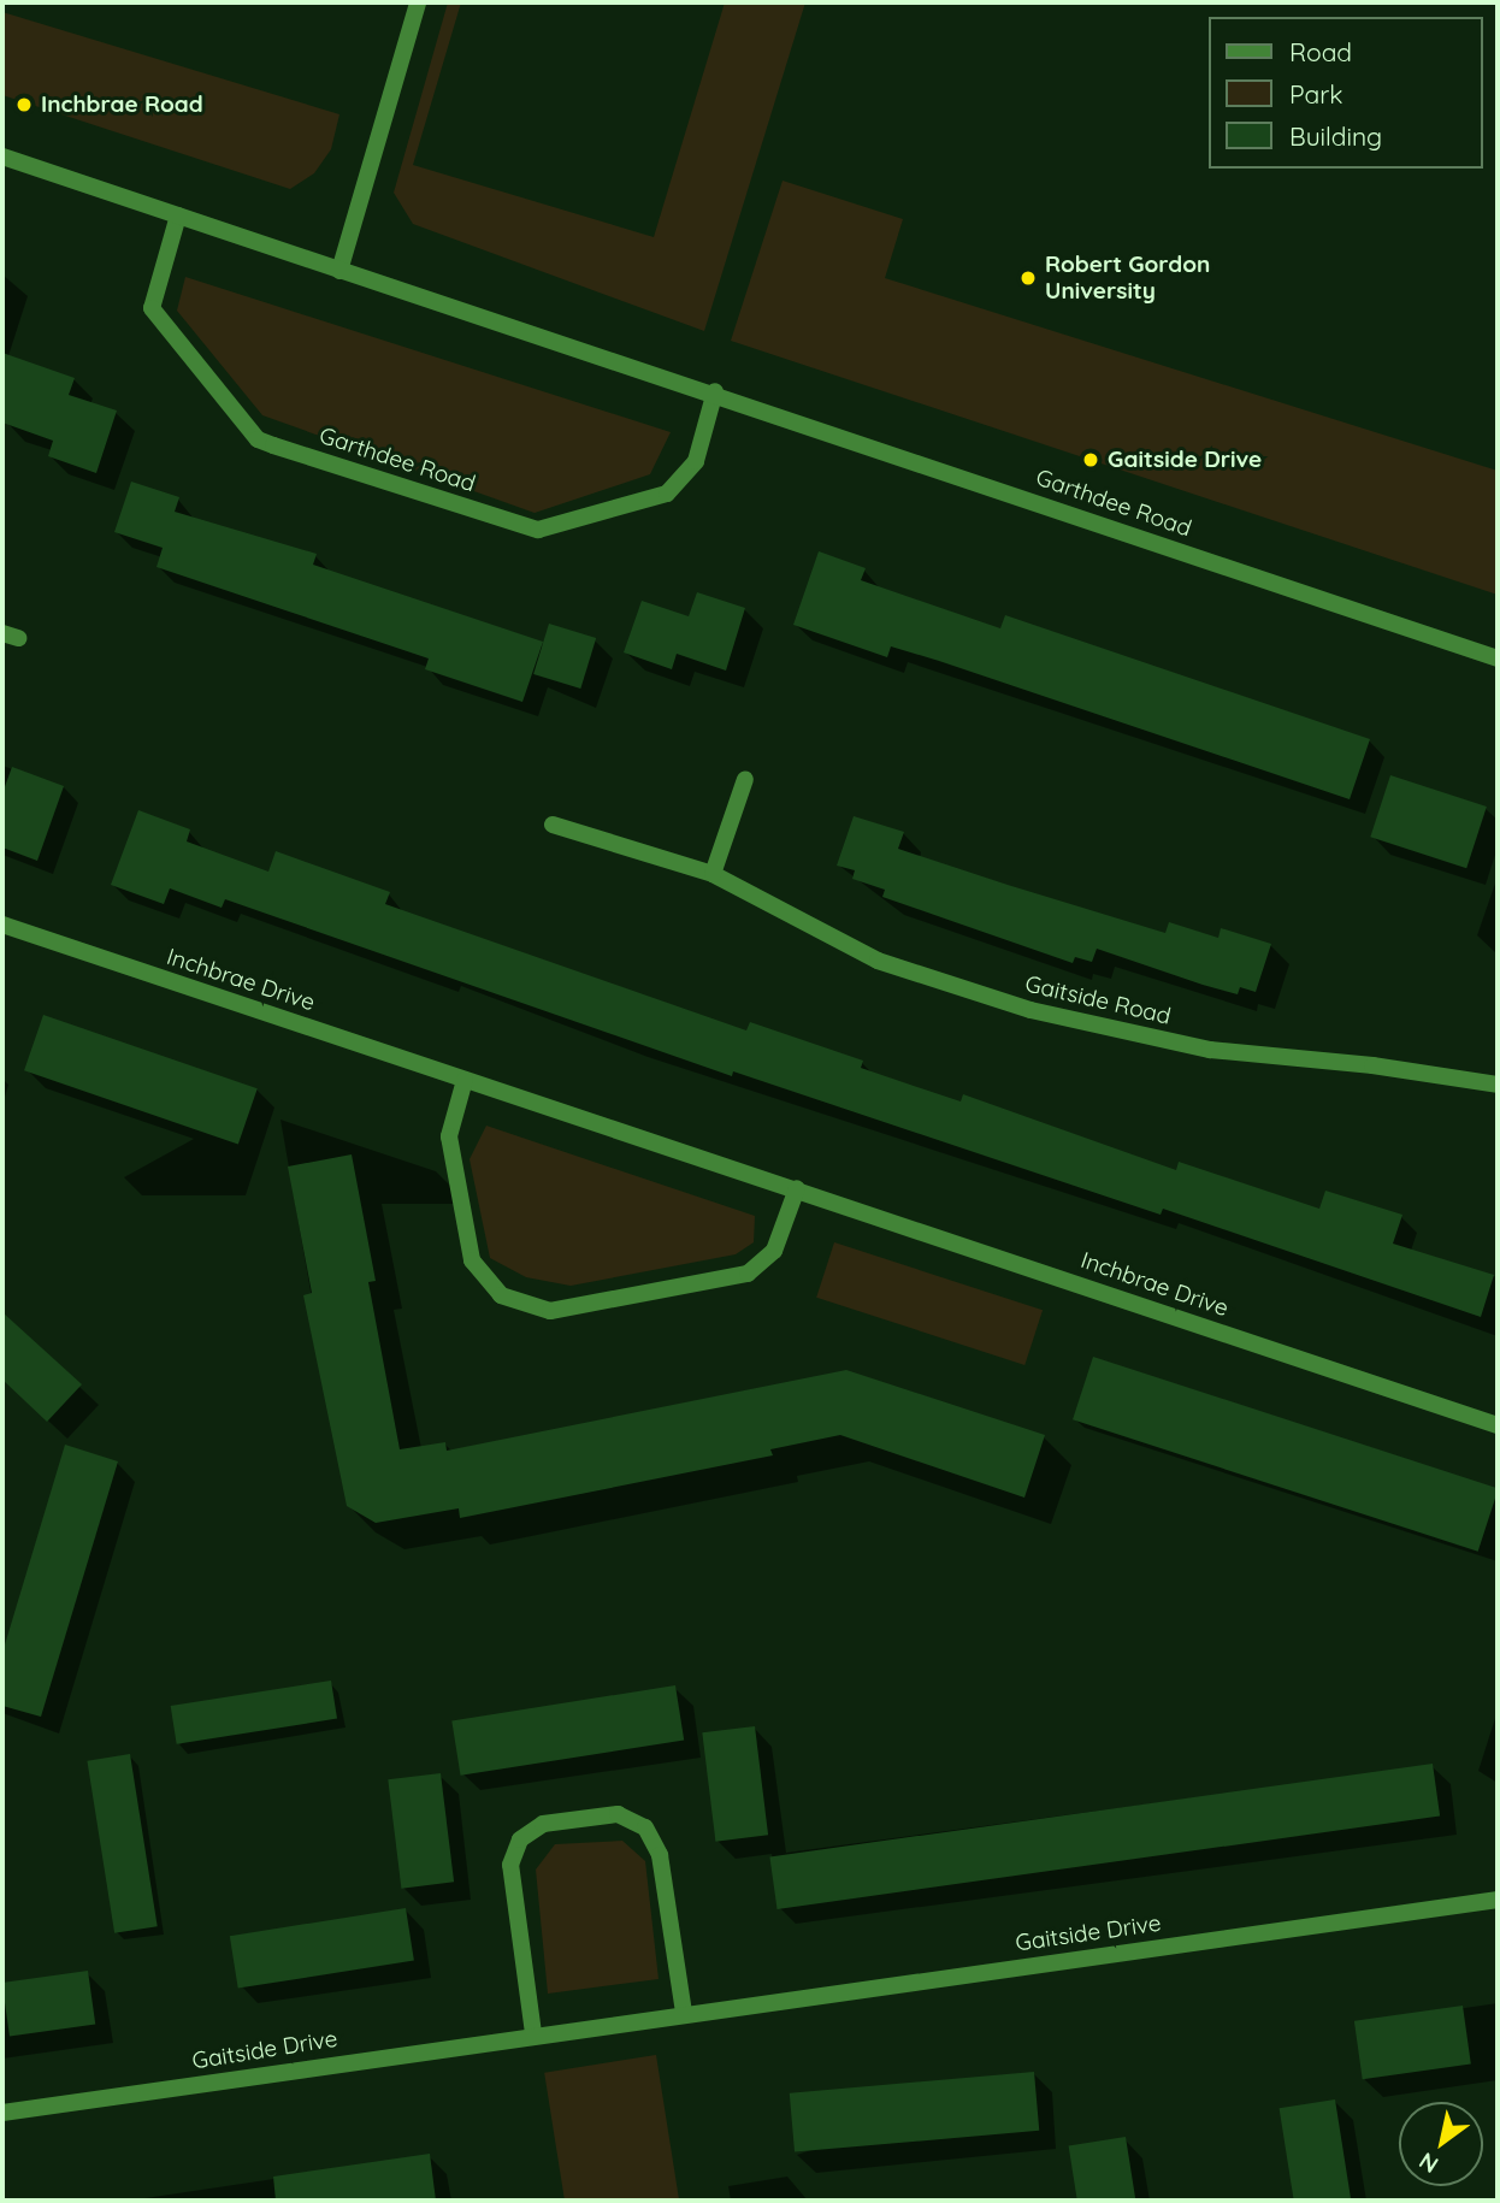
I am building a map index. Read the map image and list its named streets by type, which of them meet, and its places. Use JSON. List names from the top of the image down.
{
  "streets": {
    "street": [
      "Garthdee Road",
      "Inchbrae Drive",
      "Gaitside Road",
      "Gaitside Drive"
    ]
  },
  "places": ["Inchbrae Road", "Robert Gordon University", "Gaitside Drive"],
  "legend": ["Road", "Park", "Building"],
  "north": "bottom left"
}
